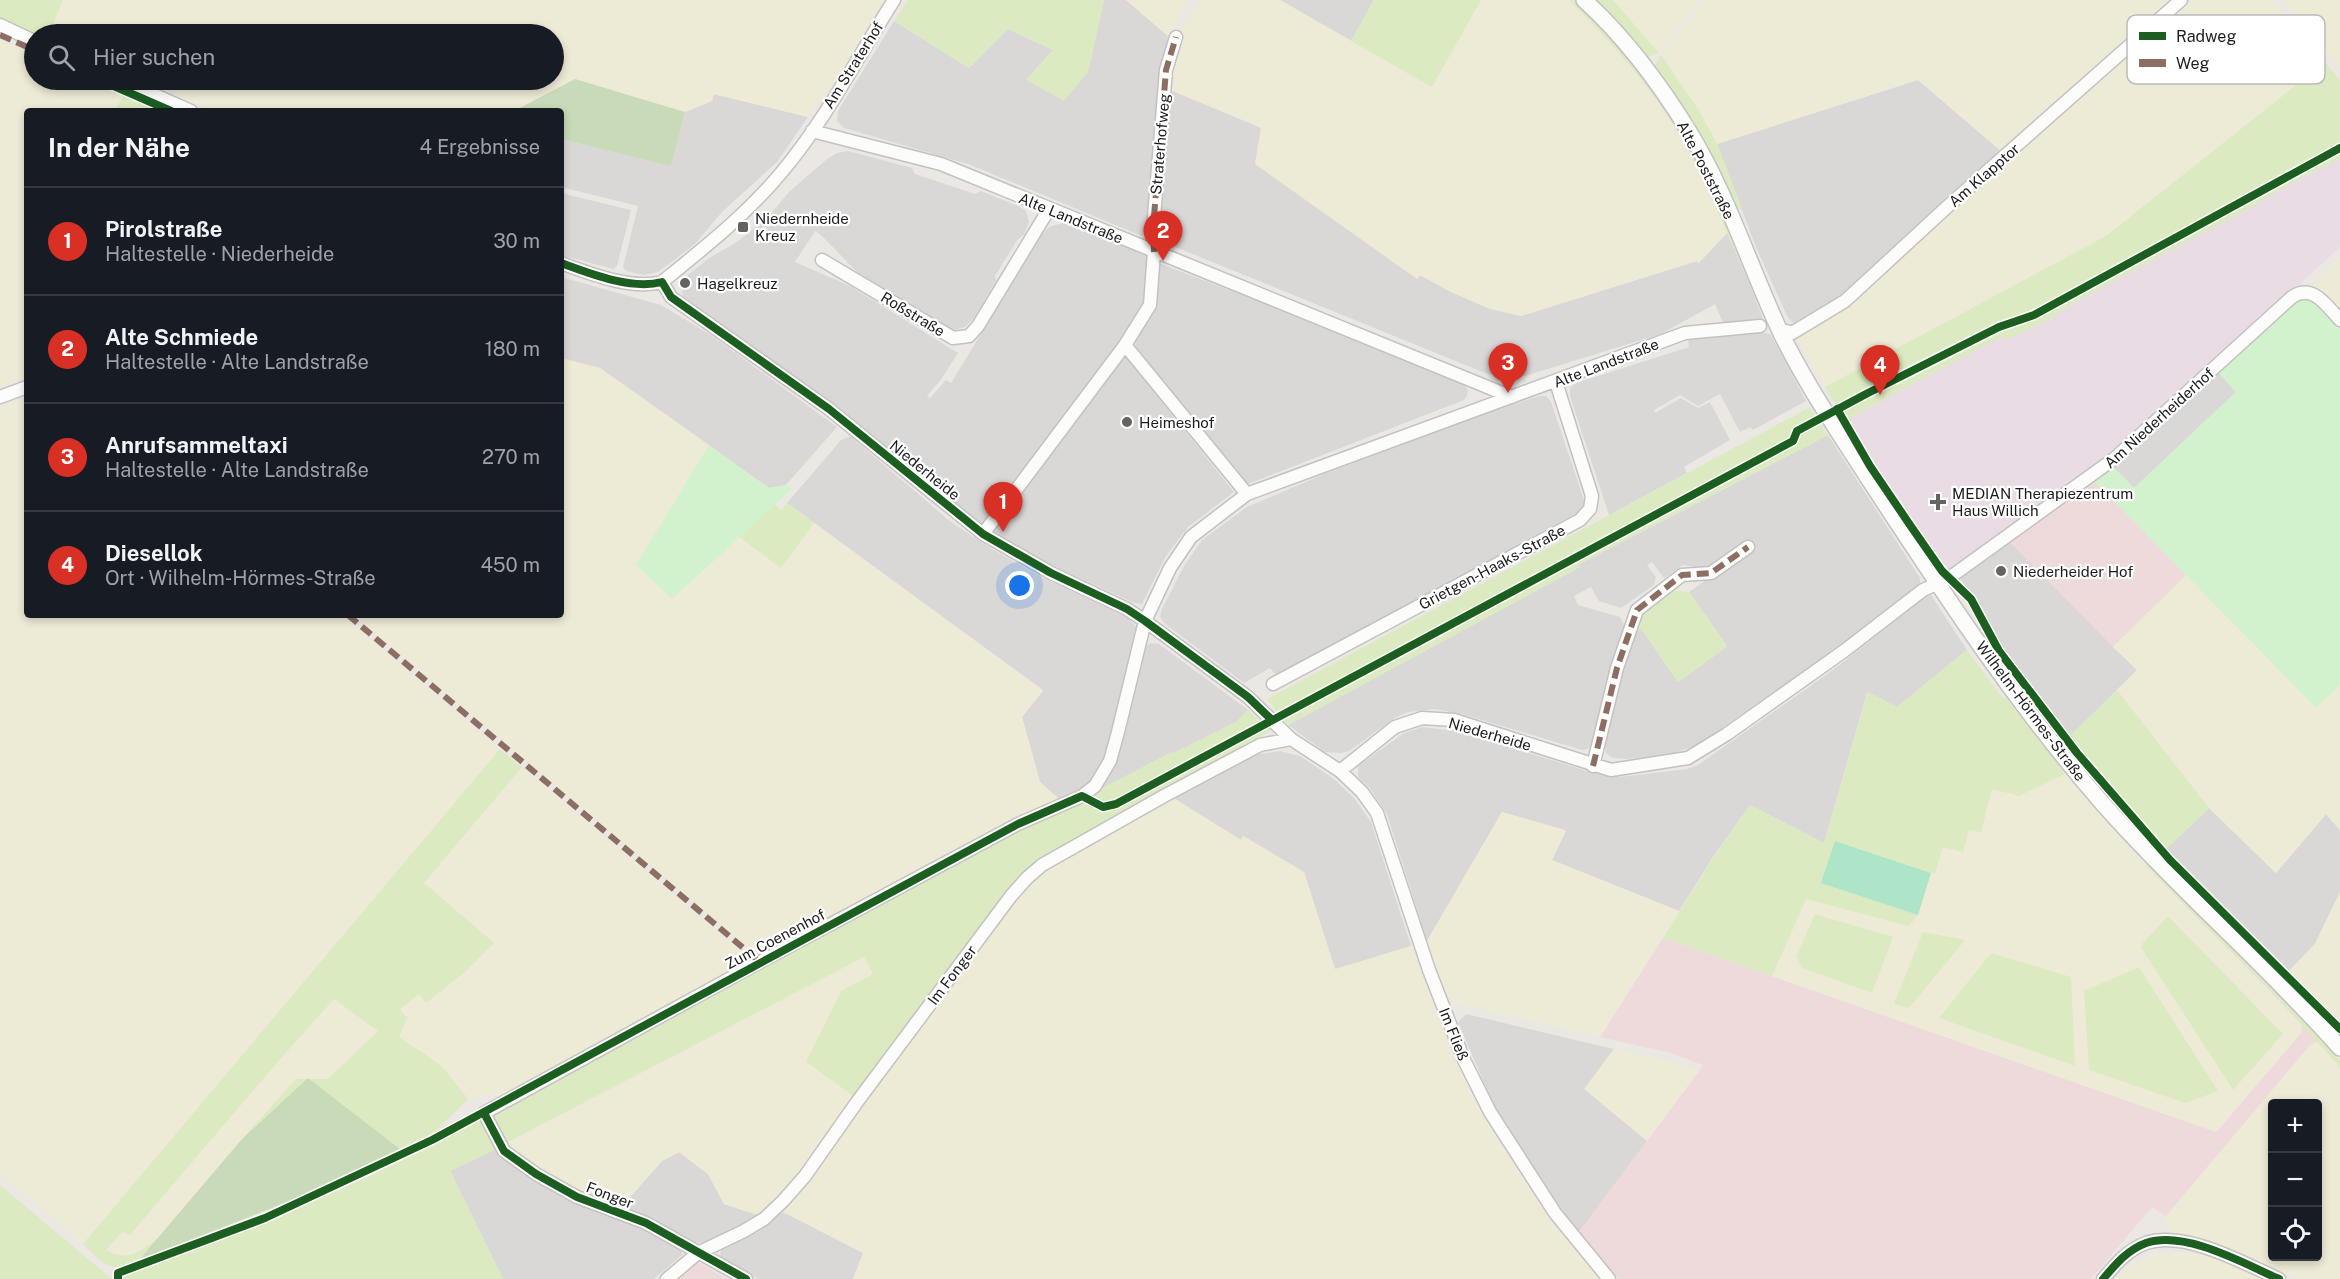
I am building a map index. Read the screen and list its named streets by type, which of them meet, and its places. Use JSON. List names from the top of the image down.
{
  "streets": {
    "street": [
      "Am Straterhof",
      "Straterhofweg",
      "Alte Poststraße",
      "Am Klapptor",
      "Alte Landstraße",
      "Roßstraße",
      "Am Niederheiderhof",
      "Niederheide",
      "Grietgen-Haaks-Straße",
      "Wilhelm-Hörmes-Straße",
      "Zum Coenenhof",
      "Im Fonger",
      "Im Fließ",
      "Fonger"
    ]
  },
  "crossings": [
    ["Am Straterhof", "Alte Landstraße"],
    ["Straterhofweg", "Alte Landstraße"],
    ["Straterhofweg", "Niederheide"],
    ["Alte Poststraße", "Am Klapptor"],
    ["Alte Poststraße", "Wilhelm-Hörmes-Straße"],
    ["Am Klapptor", "Wilhelm-Hörmes-Straße"],
    ["Alte Landstraße", "Roßstraße"],
    ["Alte Landstraße", "Grietgen-Haaks-Straße"],
    ["Alte Landstraße", "Zum Coenenhof"],
    ["Am Niederheiderhof", "Niederheide"],
    ["Am Niederheiderhof", "Wilhelm-Hörmes-Straße"],
    ["Niederheide", "Wilhelm-Hörmes-Straße"],
    ["Niederheide", "Zum Coenenhof"],
    ["Niederheide", "Im Fonger"],
    ["Niederheide", "Im Fließ"],
    ["Zum Coenenhof", "Fonger"],
    ["Im Fonger", "Fonger"]
  ],
  "places": {
    "transit": ["Niedernheide Kreuz"],
    "other": ["Hagelkreuz", "Heimeshof", "Niederheider Hof"],
    "health": ["MEDIAN Therapiezentrum Haus Willich"]
  },
  "legend": ["Radweg", "Weg"],
  "page": {
    "search": "Hier suchen",
    "heading": ["In der Nähe", "4 Ergebnisse"],
    "list": [
      {
        "mark": "1",
        "name": "Pirolstraße",
        "note": "Haltestelle · Niederheide",
        "value": "30 m"
      },
      {
        "mark": "2",
        "name": "Alte Schmiede",
        "note": "Haltestelle · Alte Landstraße",
        "value": "180 m"
      },
      {
        "mark": "3",
        "name": "Anrufsammeltaxi",
        "note": "Haltestelle · Alte Landstraße",
        "value": "270 m"
      },
      {
        "mark": "4",
        "name": "Diesellok",
        "note": "Ort · Wilhelm-Hörmes-Straße",
        "value": "450 m"
      }
    ],
    "pins": [
      "2",
      "3",
      "4",
      "1"
    ],
    "map_buttons": ["+", "−"]
  }
}
